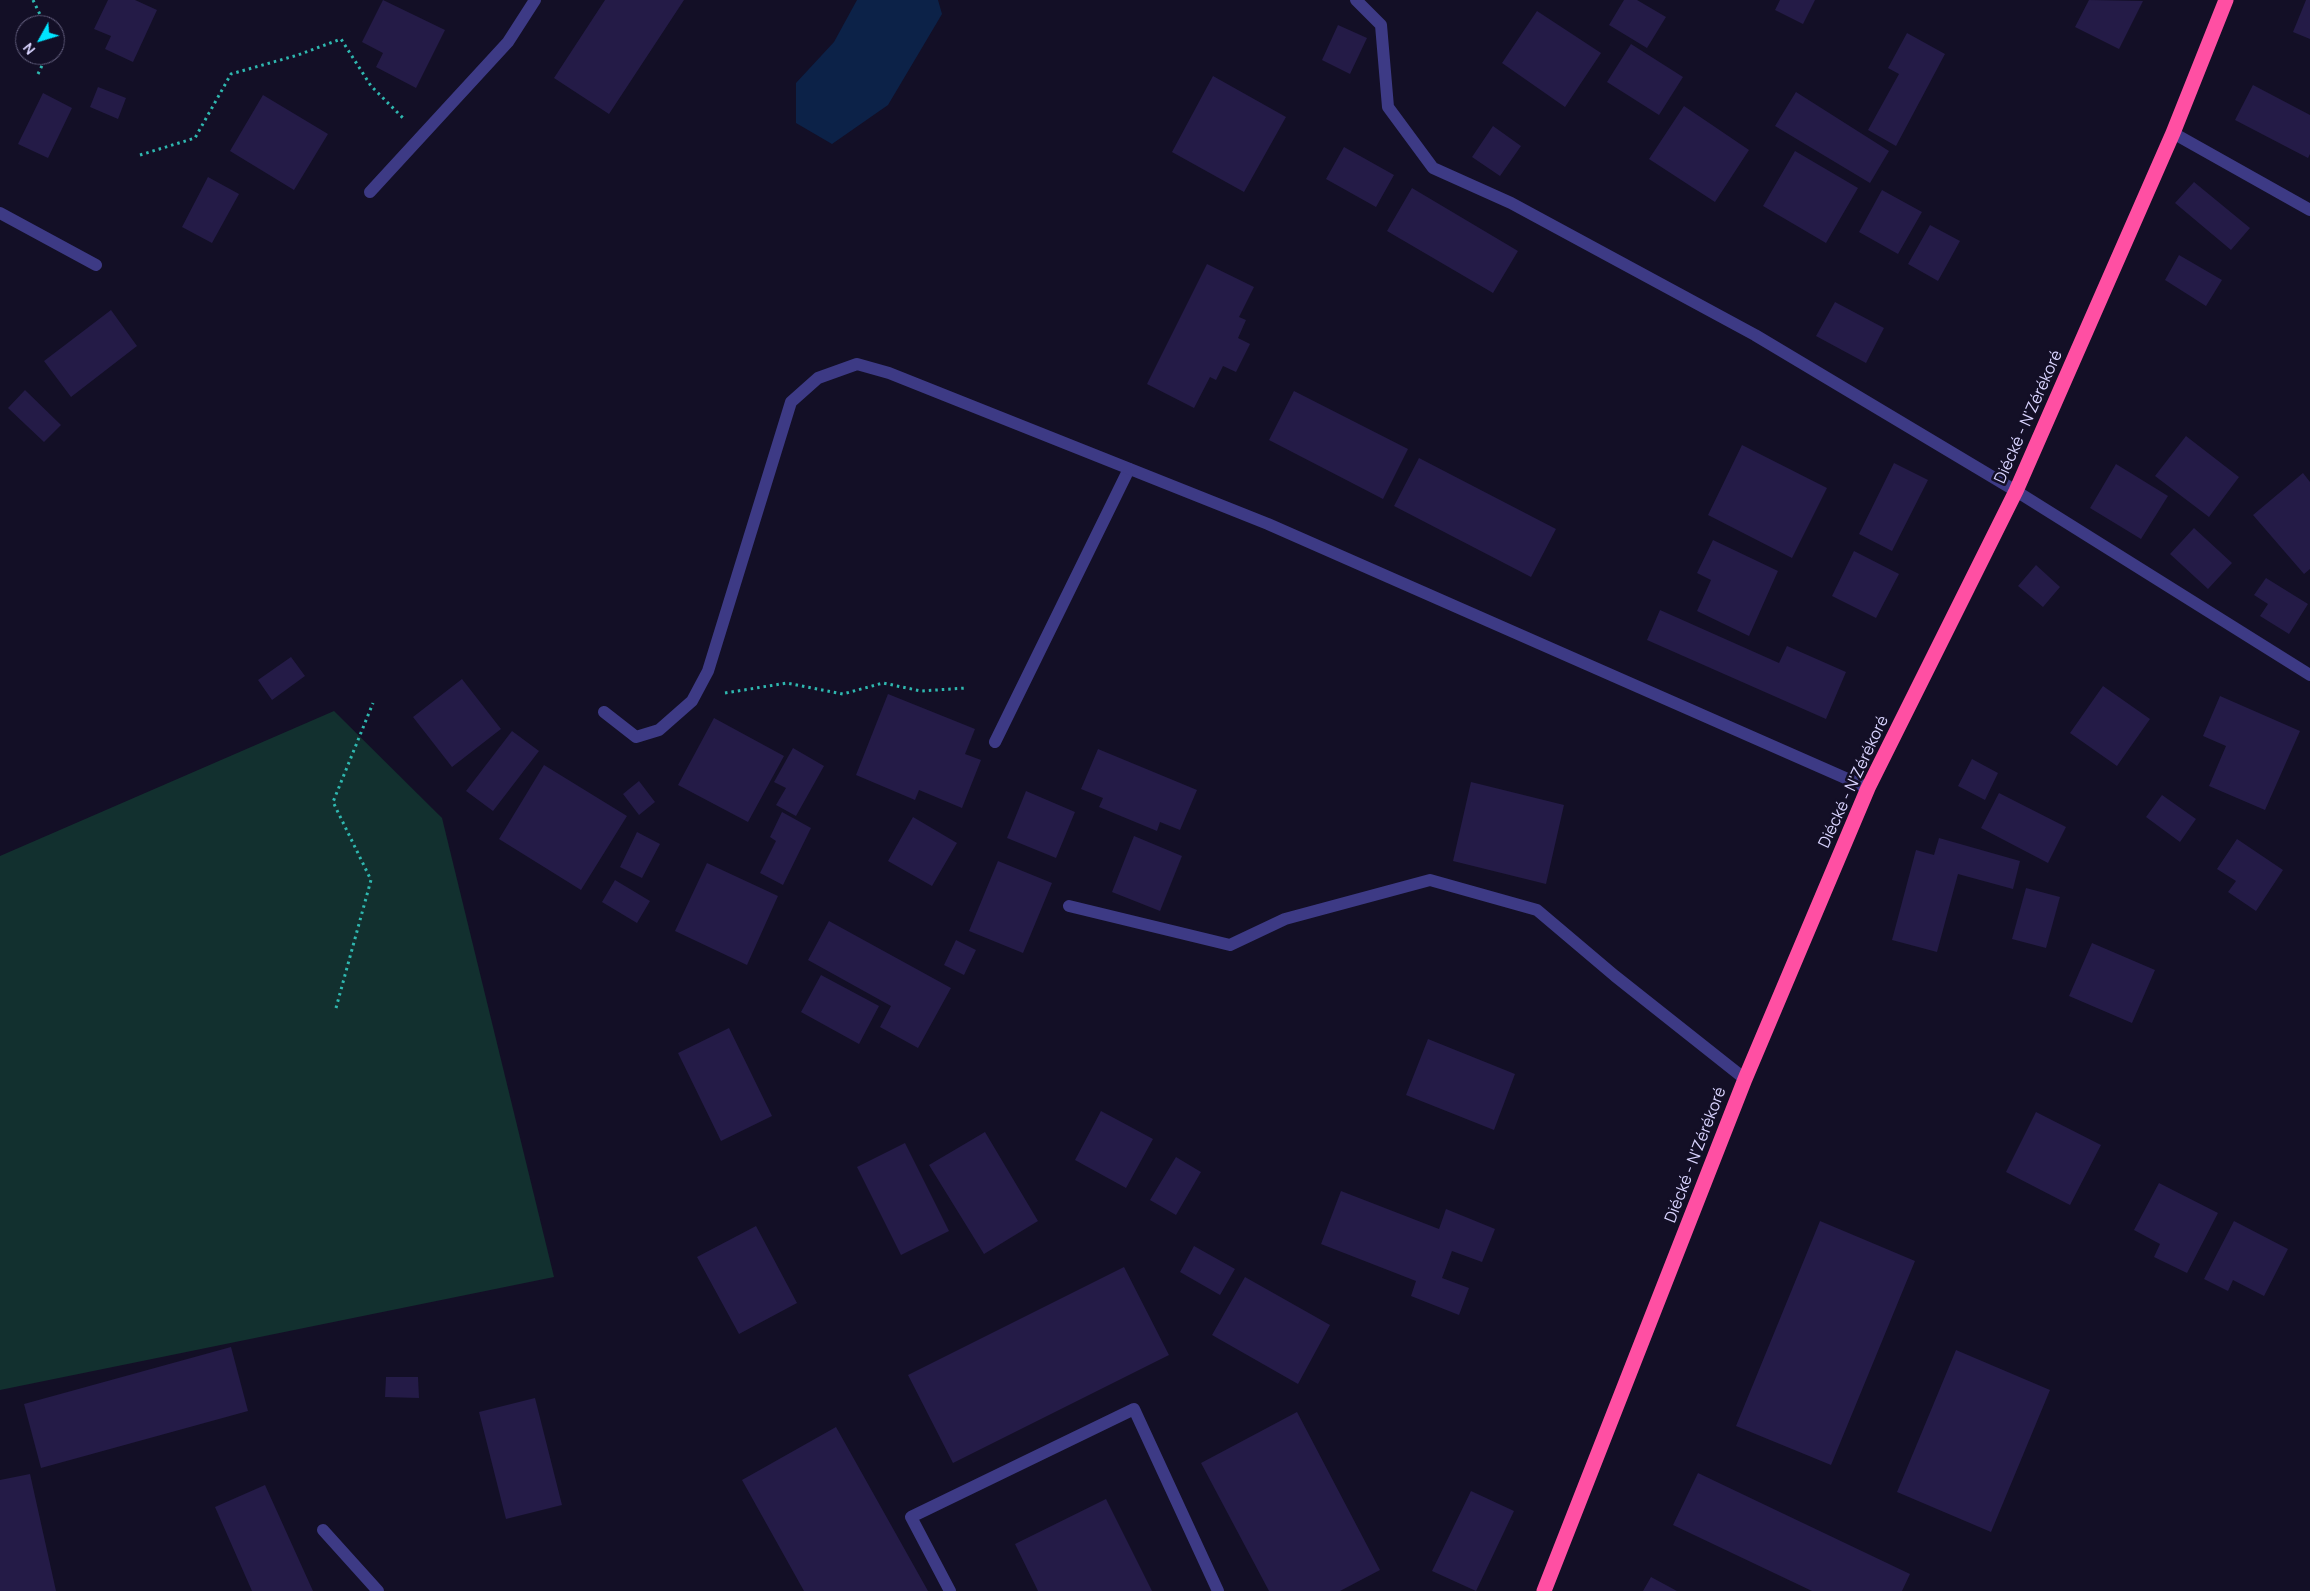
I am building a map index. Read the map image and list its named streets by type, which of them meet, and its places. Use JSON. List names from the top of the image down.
{
  "streets": {
    "highway": ["Diécké - N'Zérékoré"]
  },
  "north": "bottom left"
}
